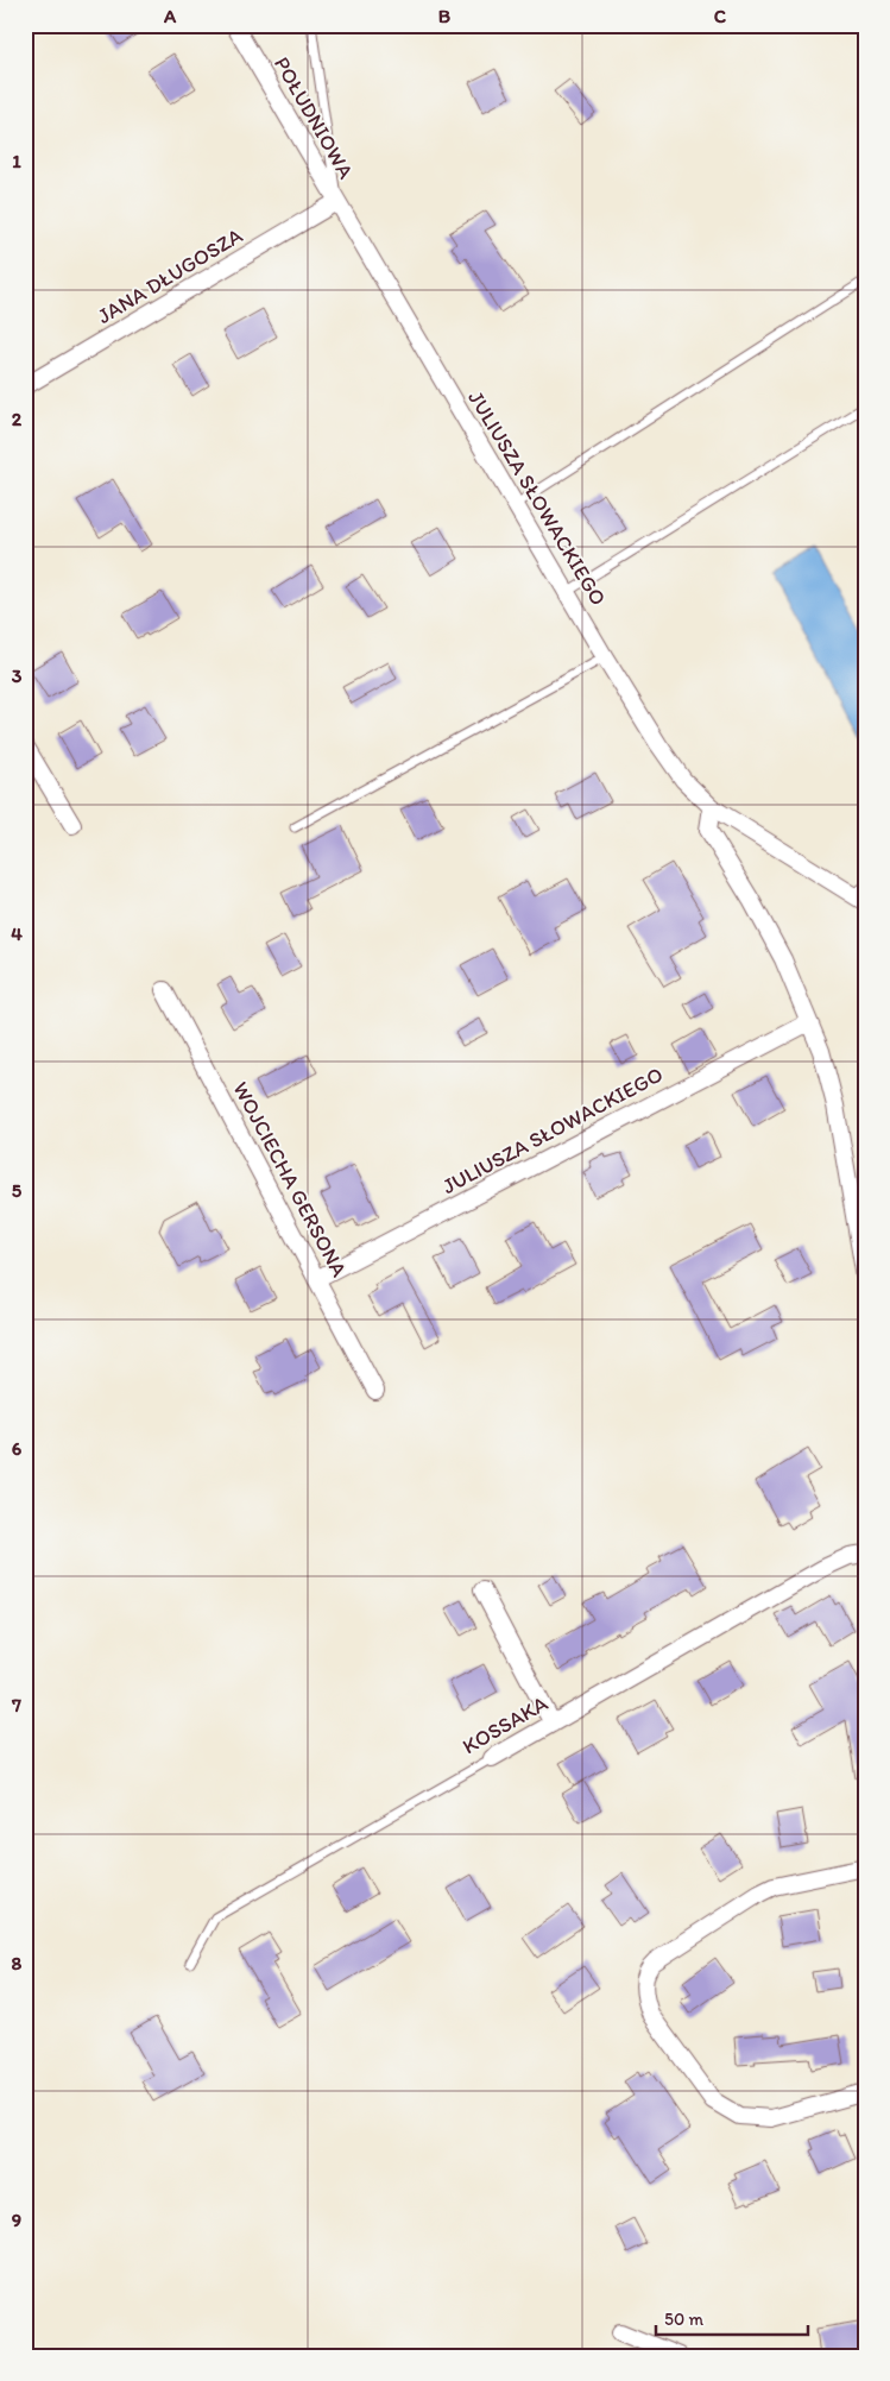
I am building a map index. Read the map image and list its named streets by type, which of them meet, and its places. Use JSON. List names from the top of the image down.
{
  "streets": {
    "street": [
      "POŁUDNIOWA",
      "JANA DŁUGOSZA",
      "JULIUSZA SŁOWACKIEGO",
      "WOJCIECHA GERSONA",
      "KOSSAKA"
    ]
  },
  "crossings": [
    ["POŁUDNIOWA", "JANA DŁUGOSZA"],
    ["POŁUDNIOWA", "JULIUSZA SŁOWACKIEGO"],
    ["JANA DŁUGOSZA", "JULIUSZA SŁOWACKIEGO"],
    ["JULIUSZA SŁOWACKIEGO", "WOJCIECHA GERSONA"]
  ],
  "scale_bar": "50 m",
  "grid": {
    "columns": ["A", "B", "C"],
    "rows": [
      "1",
      "2",
      "3",
      "4",
      "5",
      "6",
      "7",
      "8",
      "9"
    ]
  }
}
